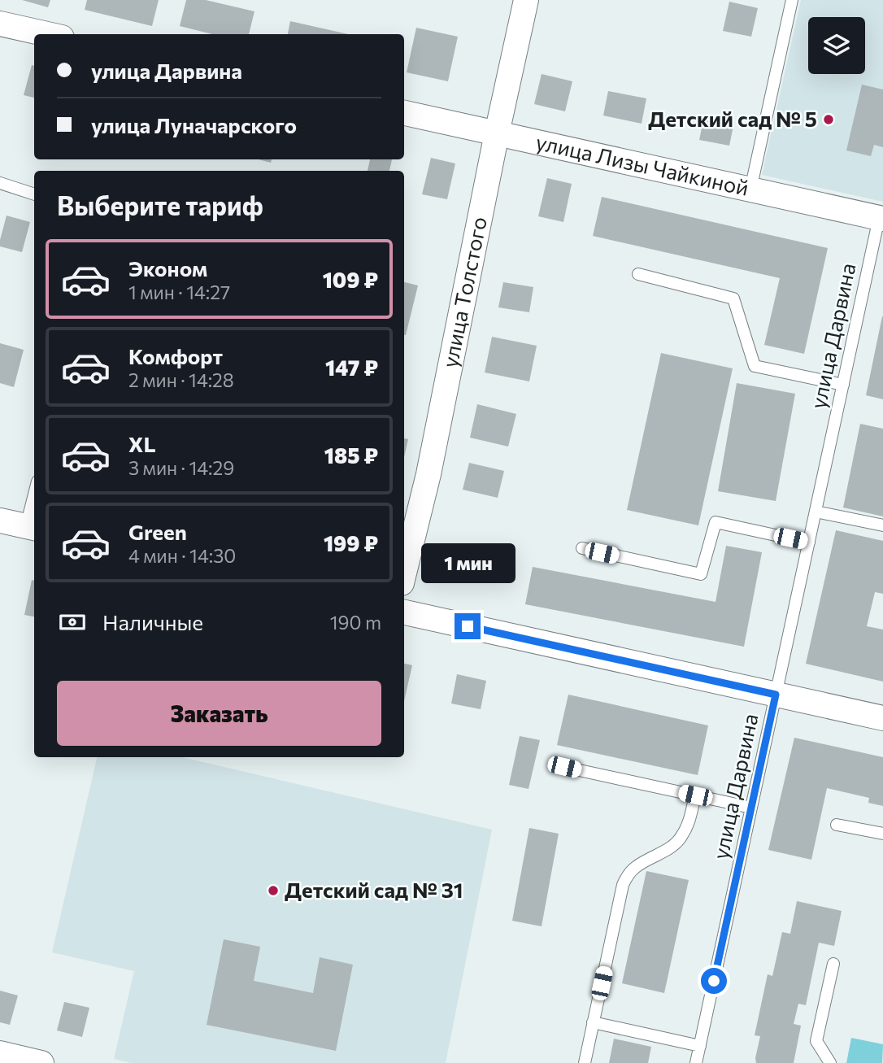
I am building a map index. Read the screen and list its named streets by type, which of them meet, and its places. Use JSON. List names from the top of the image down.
{
  "streets": {
    "street": ["улица Лизы Чайкиной", "улица Толстого"],
    "lane": ["улица Дарвина"]
  },
  "crossings": [
    ["улица Лизы Чайкиной", "улица Толстого"],
    ["улица Лизы Чайкиной", "улица Дарвина"]
  ],
  "places": ["Детский сад № 5", "Детский сад № 31"],
  "page": {
    "banner": ["улица Дарвина", "улица Луначарского"],
    "heading": "Выберите тариф",
    "list": [
      {
        "name": "Эконом",
        "note": "1 мин · 14:27",
        "value": "109 ₽"
      },
      {
        "name": "Комфорт",
        "note": "2 мин · 14:28",
        "value": "147 ₽"
      },
      {
        "name": "XL",
        "note": "3 мин · 14:29",
        "value": "185 ₽"
      },
      {
        "name": "Green",
        "note": "4 мин · 14:30",
        "value": "199 ₽"
      }
    ],
    "bubble": "1 мин",
    "pay": ["Наличные", "190 m"],
    "buttons": "Заказать"
  }
}
